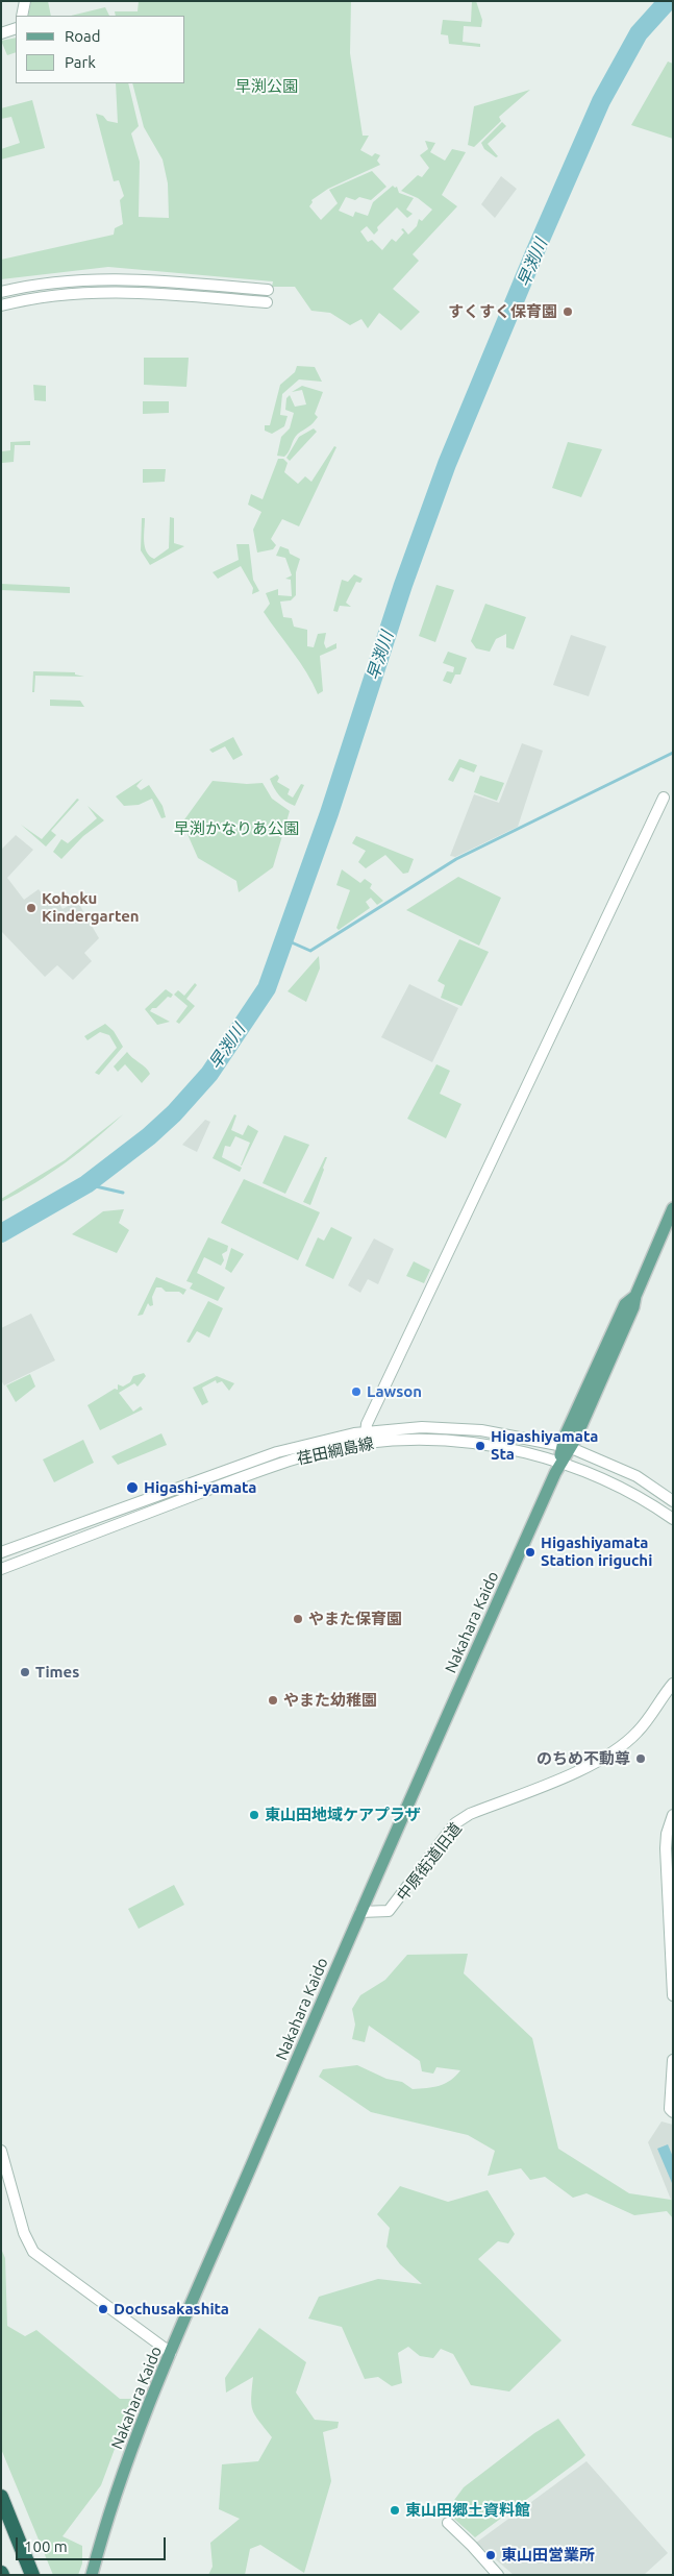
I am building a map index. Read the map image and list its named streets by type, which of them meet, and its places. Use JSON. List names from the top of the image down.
{
  "streets": {
    "main road": ["Nakahara Kaido"],
    "street": ["荏田綱島線", "中原街道旧道"]
  },
  "crossings": [
    ["荏田綱島線", "Nakahara Kaido"],
    ["Nakahara Kaido", "中原街道旧道"]
  ],
  "water": ["早渕川"],
  "parks": ["早渕公園", "早渕かなりあ公園"],
  "places": [
    "すくすく保育園",
    "Kohoku Kindergarten",
    "Lawson",
    "Higashiyamata Sta",
    "Higashi-yamata",
    "Higashiyamata Station iriguchi",
    "やまた保育園",
    "Times",
    "やまた幼稚園",
    "のちめ不動尊",
    "東山田地域ケアプラザ",
    "Dochusakashita",
    "東山田郷土資料館",
    "東山田営業所"
  ],
  "legend": ["Road", "Park"],
  "scale_bar": "100 m"
}
